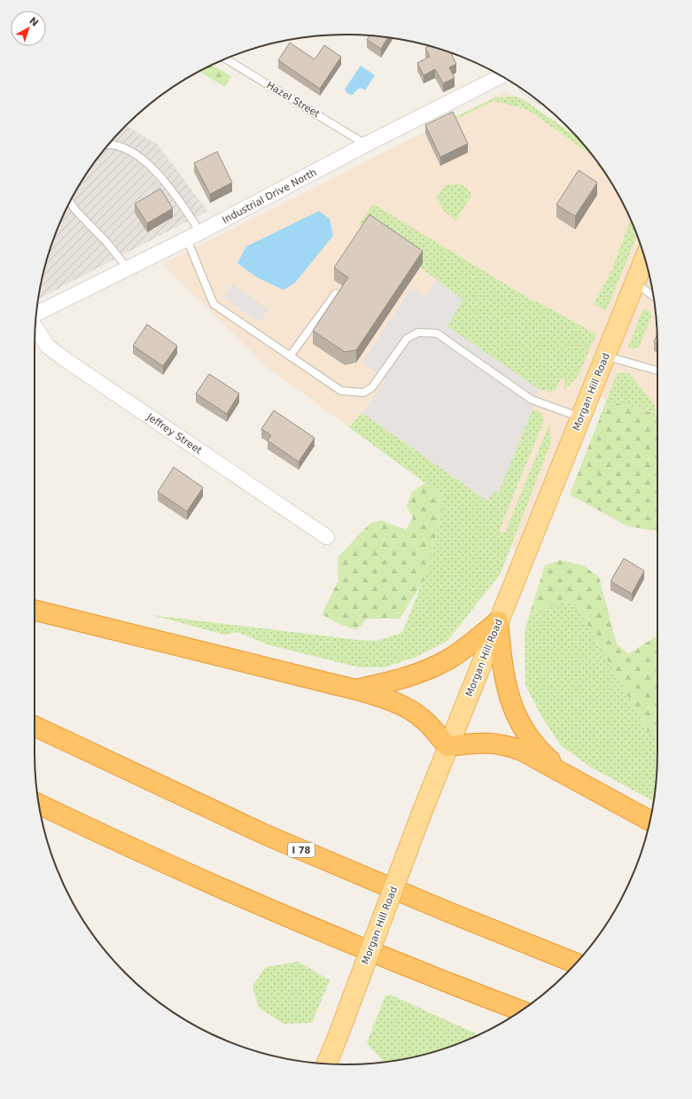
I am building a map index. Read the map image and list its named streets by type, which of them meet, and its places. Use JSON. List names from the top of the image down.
{
  "streets": {
    "highway": ["I 78"],
    "main road": ["Morgan Hill Road"],
    "street": ["Industrial Drive North", "Jeffrey Street"],
    "lane": ["Hazel Street"]
  },
  "crossings": [
    ["Hazel Street", "Industrial Drive North"]
  ],
  "north": "top right"
}
